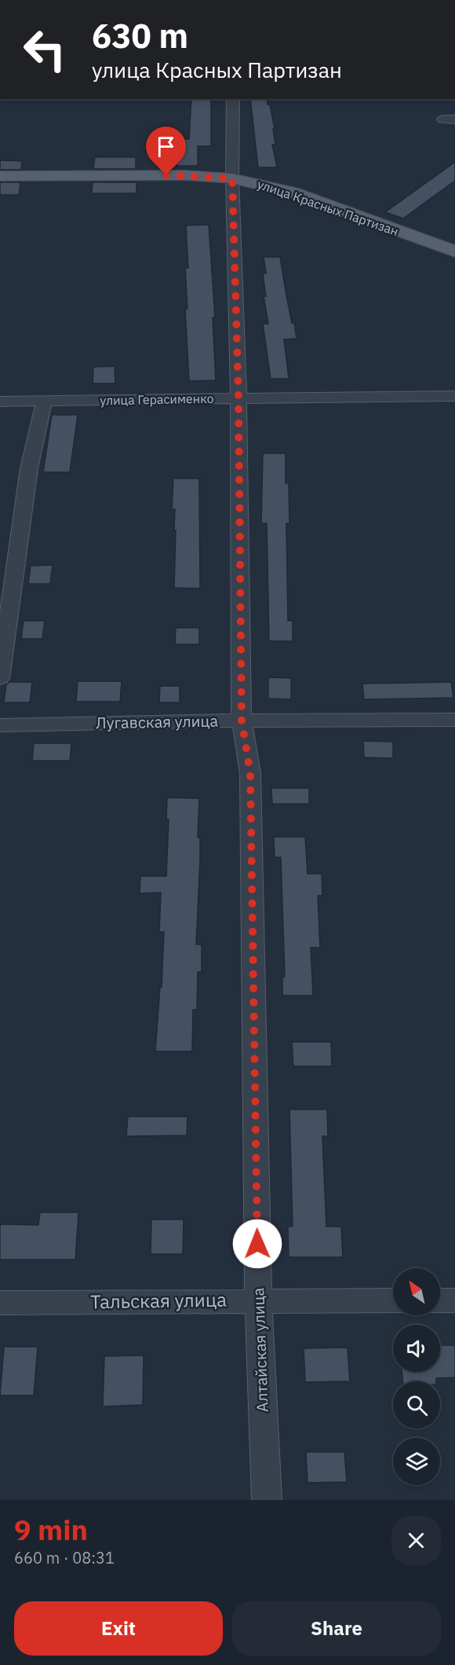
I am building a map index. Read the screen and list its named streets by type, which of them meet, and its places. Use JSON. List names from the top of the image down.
{
  "streets": {
    "main road": ["улица Красных Партизан"],
    "street": [
      "улица Герасименко",
      "Лугавская улица",
      "Тальская улица",
      "Алтайская улица"
    ]
  },
  "crossings": [
    ["улица Красных Партизан", "Алтайская улица"],
    ["улица Герасименко", "Алтайская улица"],
    ["Лугавская улица", "Алтайская улица"],
    ["Тальская улица", "Алтайская улица"]
  ],
  "north": "top left",
  "page": {
    "turn": ["630 m", "улица Красных Партизан"],
    "heading": ["9 min", "660 m · 08:31"],
    "buttons": ["Exit", "Share"]
  }
}
